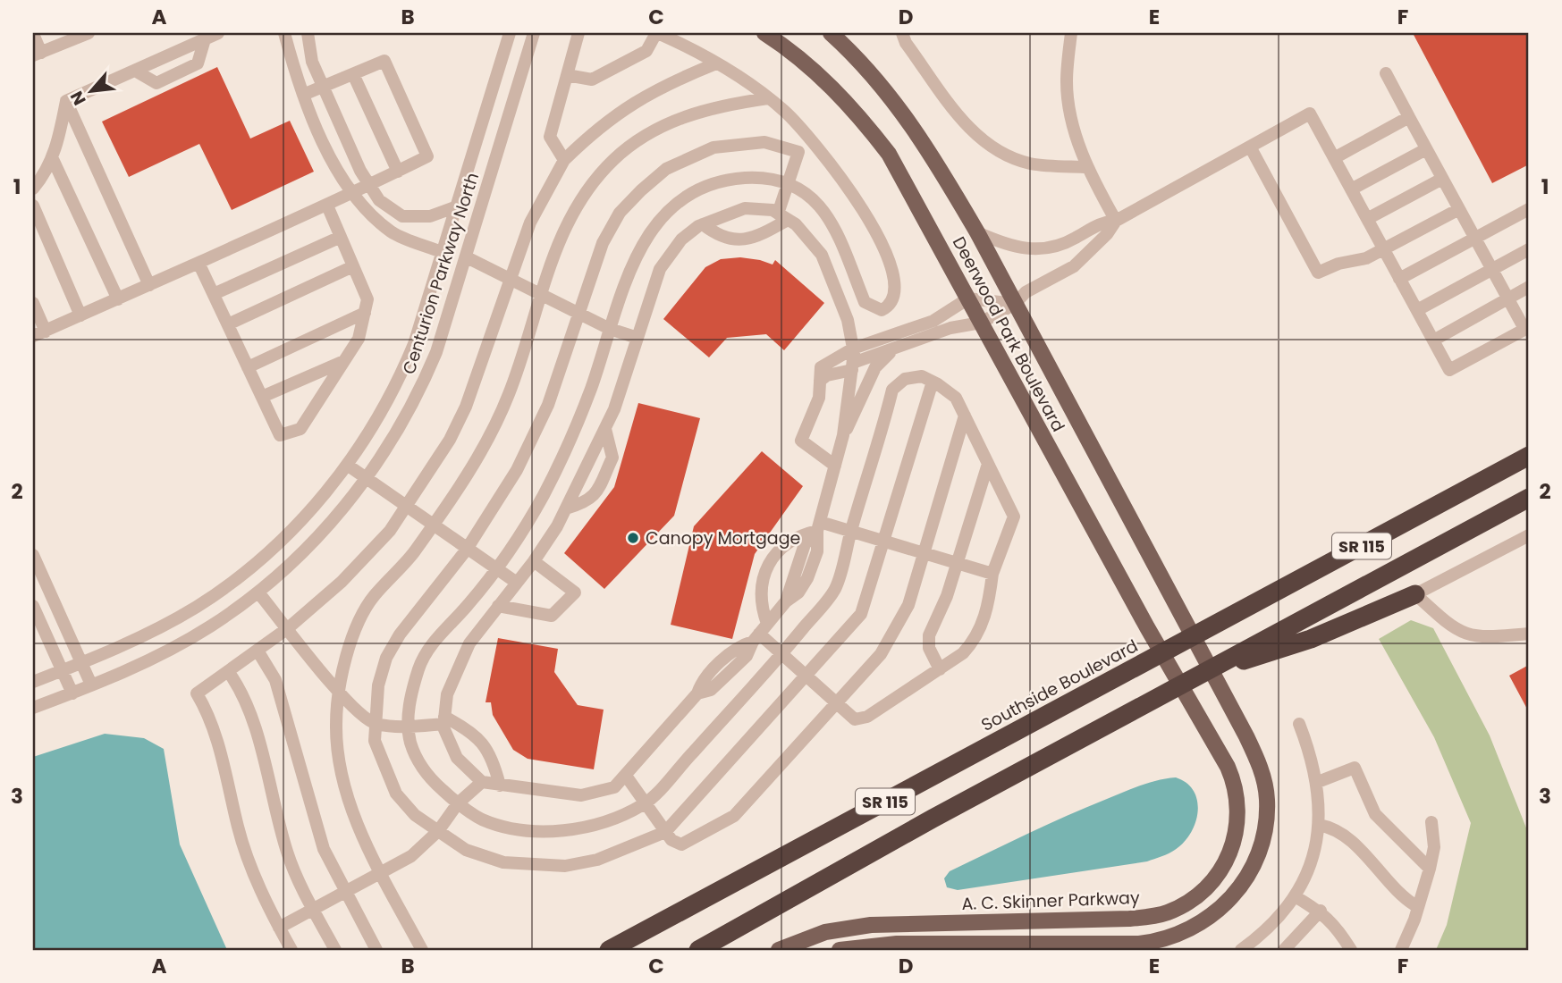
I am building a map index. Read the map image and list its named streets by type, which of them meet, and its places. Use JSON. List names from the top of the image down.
{
  "streets": {
    "highway": ["SR 115", "Southside Boulevard"],
    "main road": ["Deerwood Park Boulevard", "A. C. Skinner Parkway"],
    "street": ["Centurion Parkway North"]
  },
  "crossings": [
    ["Deerwood Park Boulevard", "SR 115"],
    ["Deerwood Park Boulevard", "Southside Boulevard"],
    ["Deerwood Park Boulevard", "A. C. Skinner Parkway"],
    ["SR 115", "A. C. Skinner Parkway"]
  ],
  "places": ["Canopy Mortgage"],
  "north": "bottom left",
  "grid": {
    "columns": [
      "A",
      "B",
      "C",
      "D",
      "E",
      "F"
    ],
    "rows": ["1", "2", "3"]
  }
}
